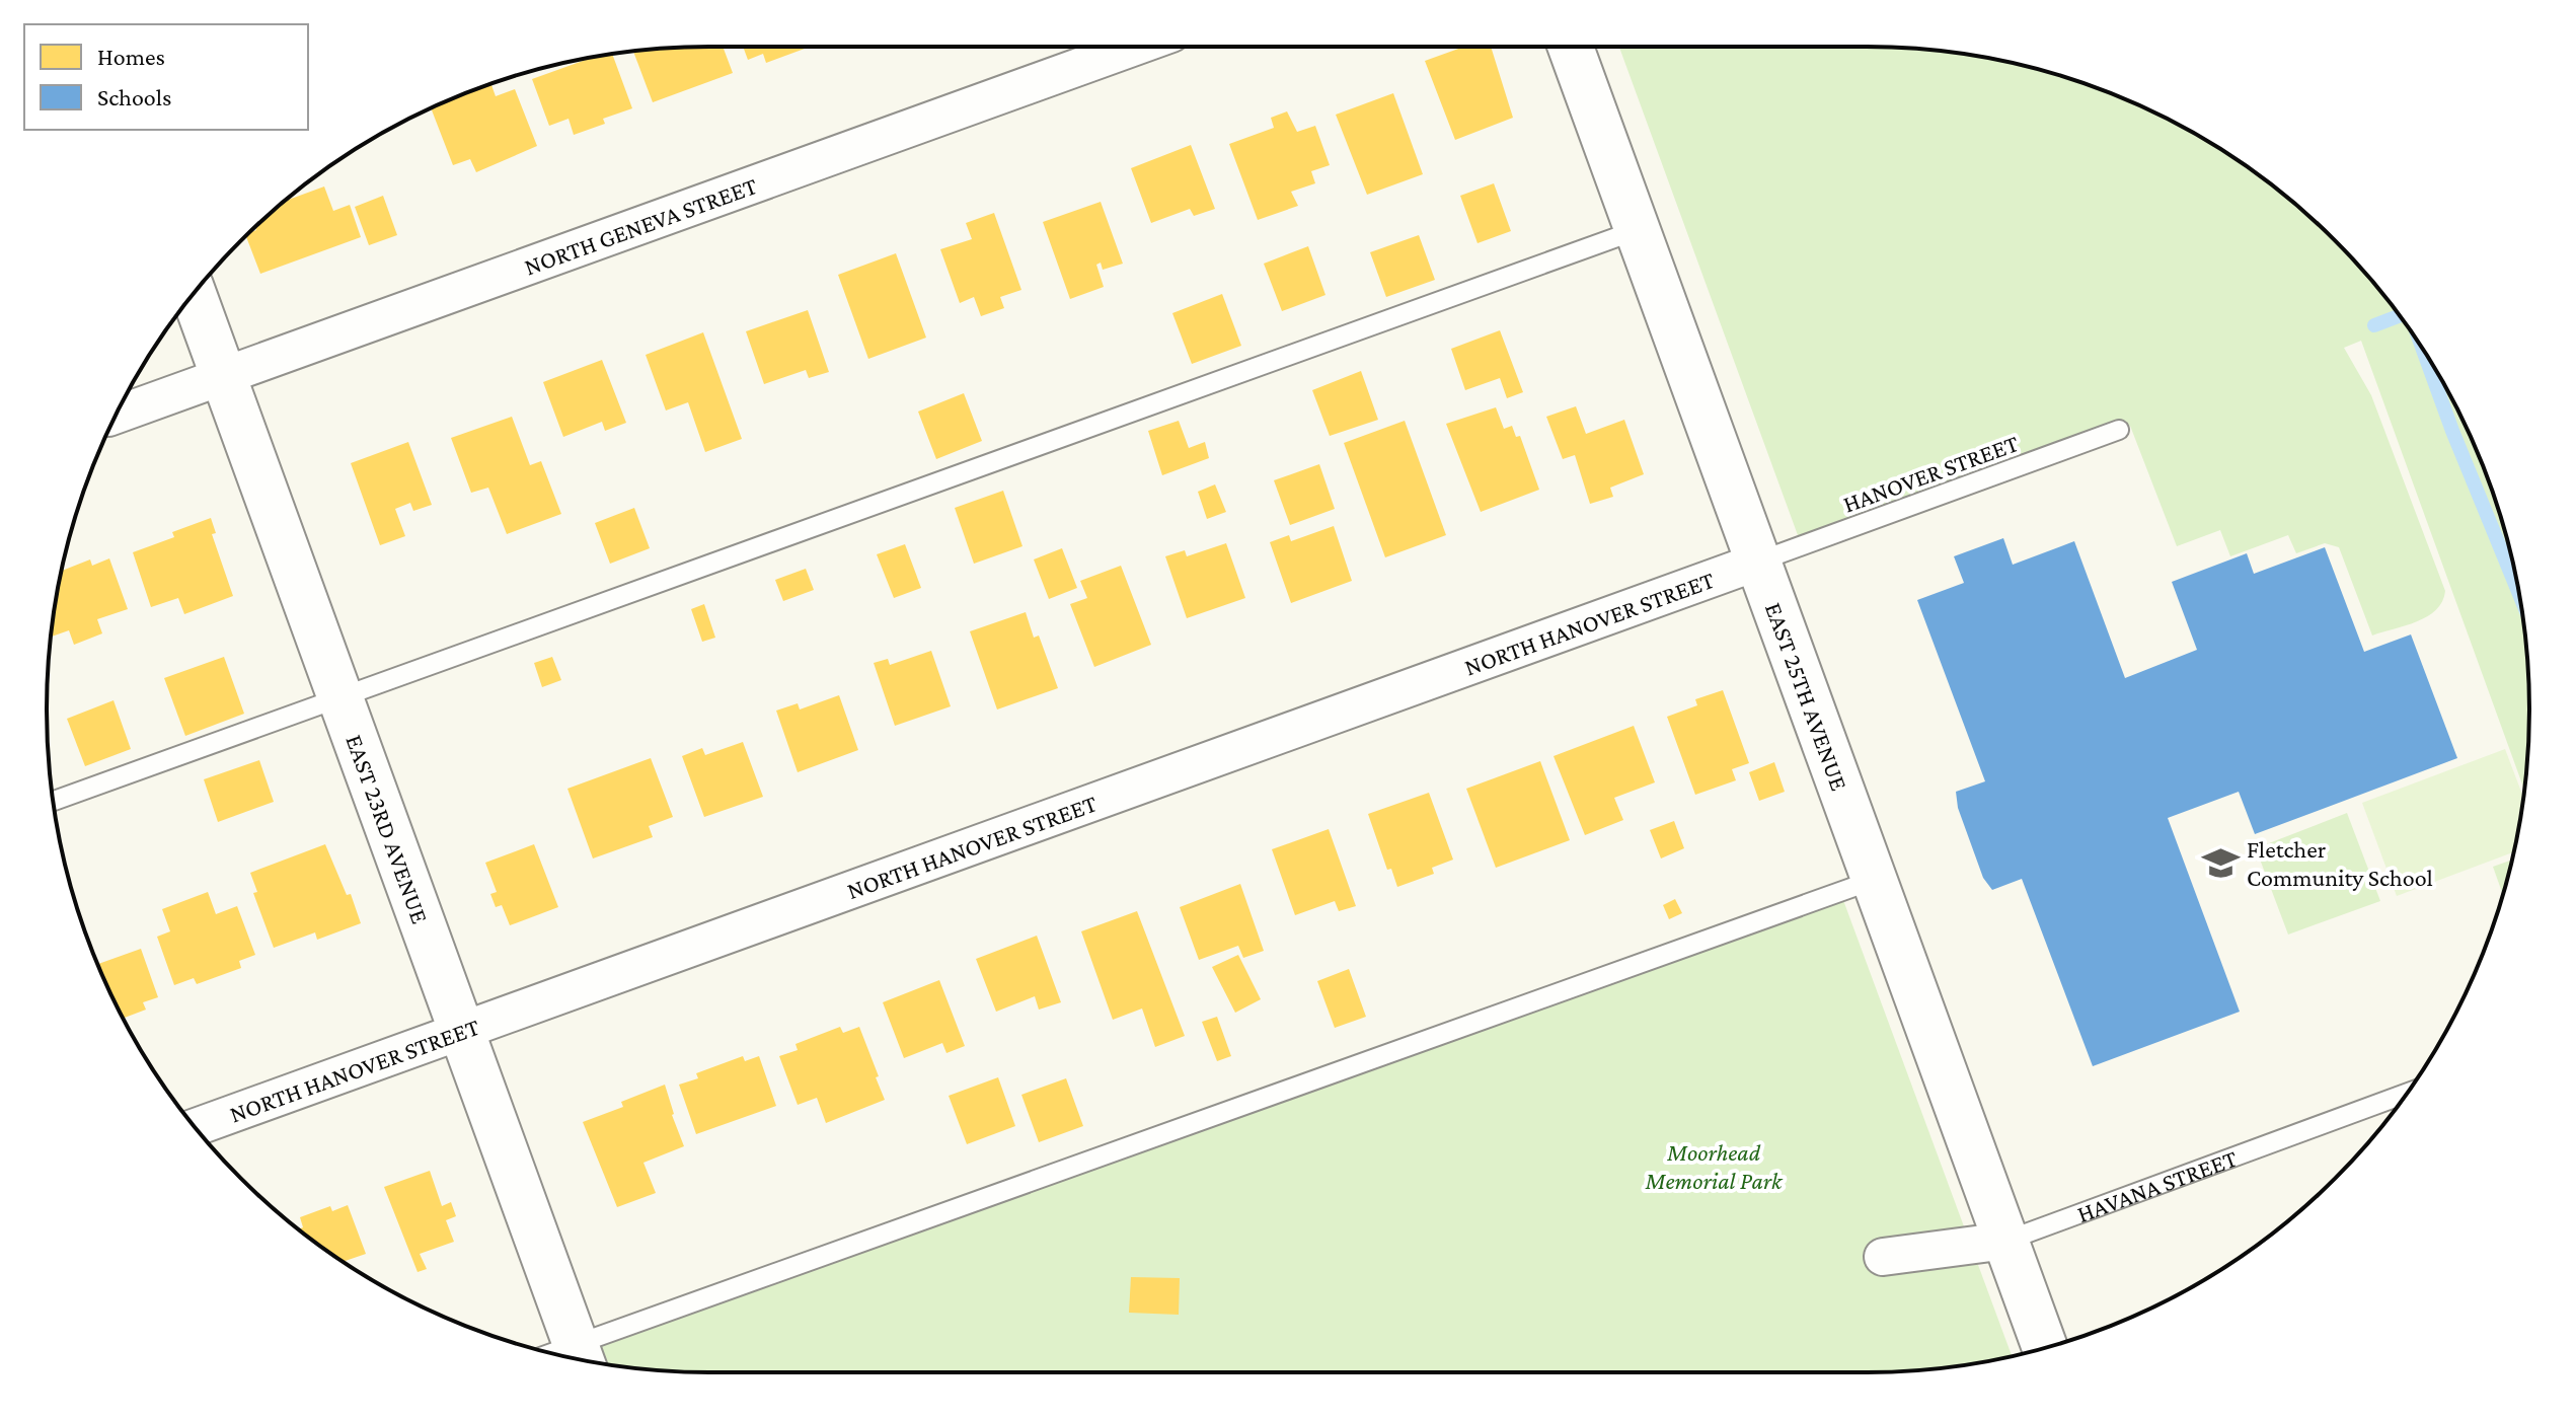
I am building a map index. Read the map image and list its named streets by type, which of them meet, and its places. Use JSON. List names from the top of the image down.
{
  "streets": {
    "street": [
      "NORTH GENEVA STREET",
      "NORTH HANOVER STREET",
      "EAST 25TH AVENUE",
      "EAST 23RD AVENUE",
      "HAVANA STREET"
    ],
    "lane": ["HANOVER STREET"]
  },
  "crossings": [
    ["NORTH GENEVA STREET", "EAST 23RD AVENUE"],
    ["HANOVER STREET", "NORTH HANOVER STREET"],
    ["HANOVER STREET", "EAST 25TH AVENUE"],
    ["NORTH HANOVER STREET", "EAST 25TH AVENUE"],
    ["NORTH HANOVER STREET", "EAST 23RD AVENUE"],
    ["EAST 25TH AVENUE", "HAVANA STREET"]
  ],
  "parks": ["Moorhead Memorial Park"],
  "places": {
    "school or university": ["Fletcher Community School"]
  },
  "legend": ["Homes", "Schools"]
}
